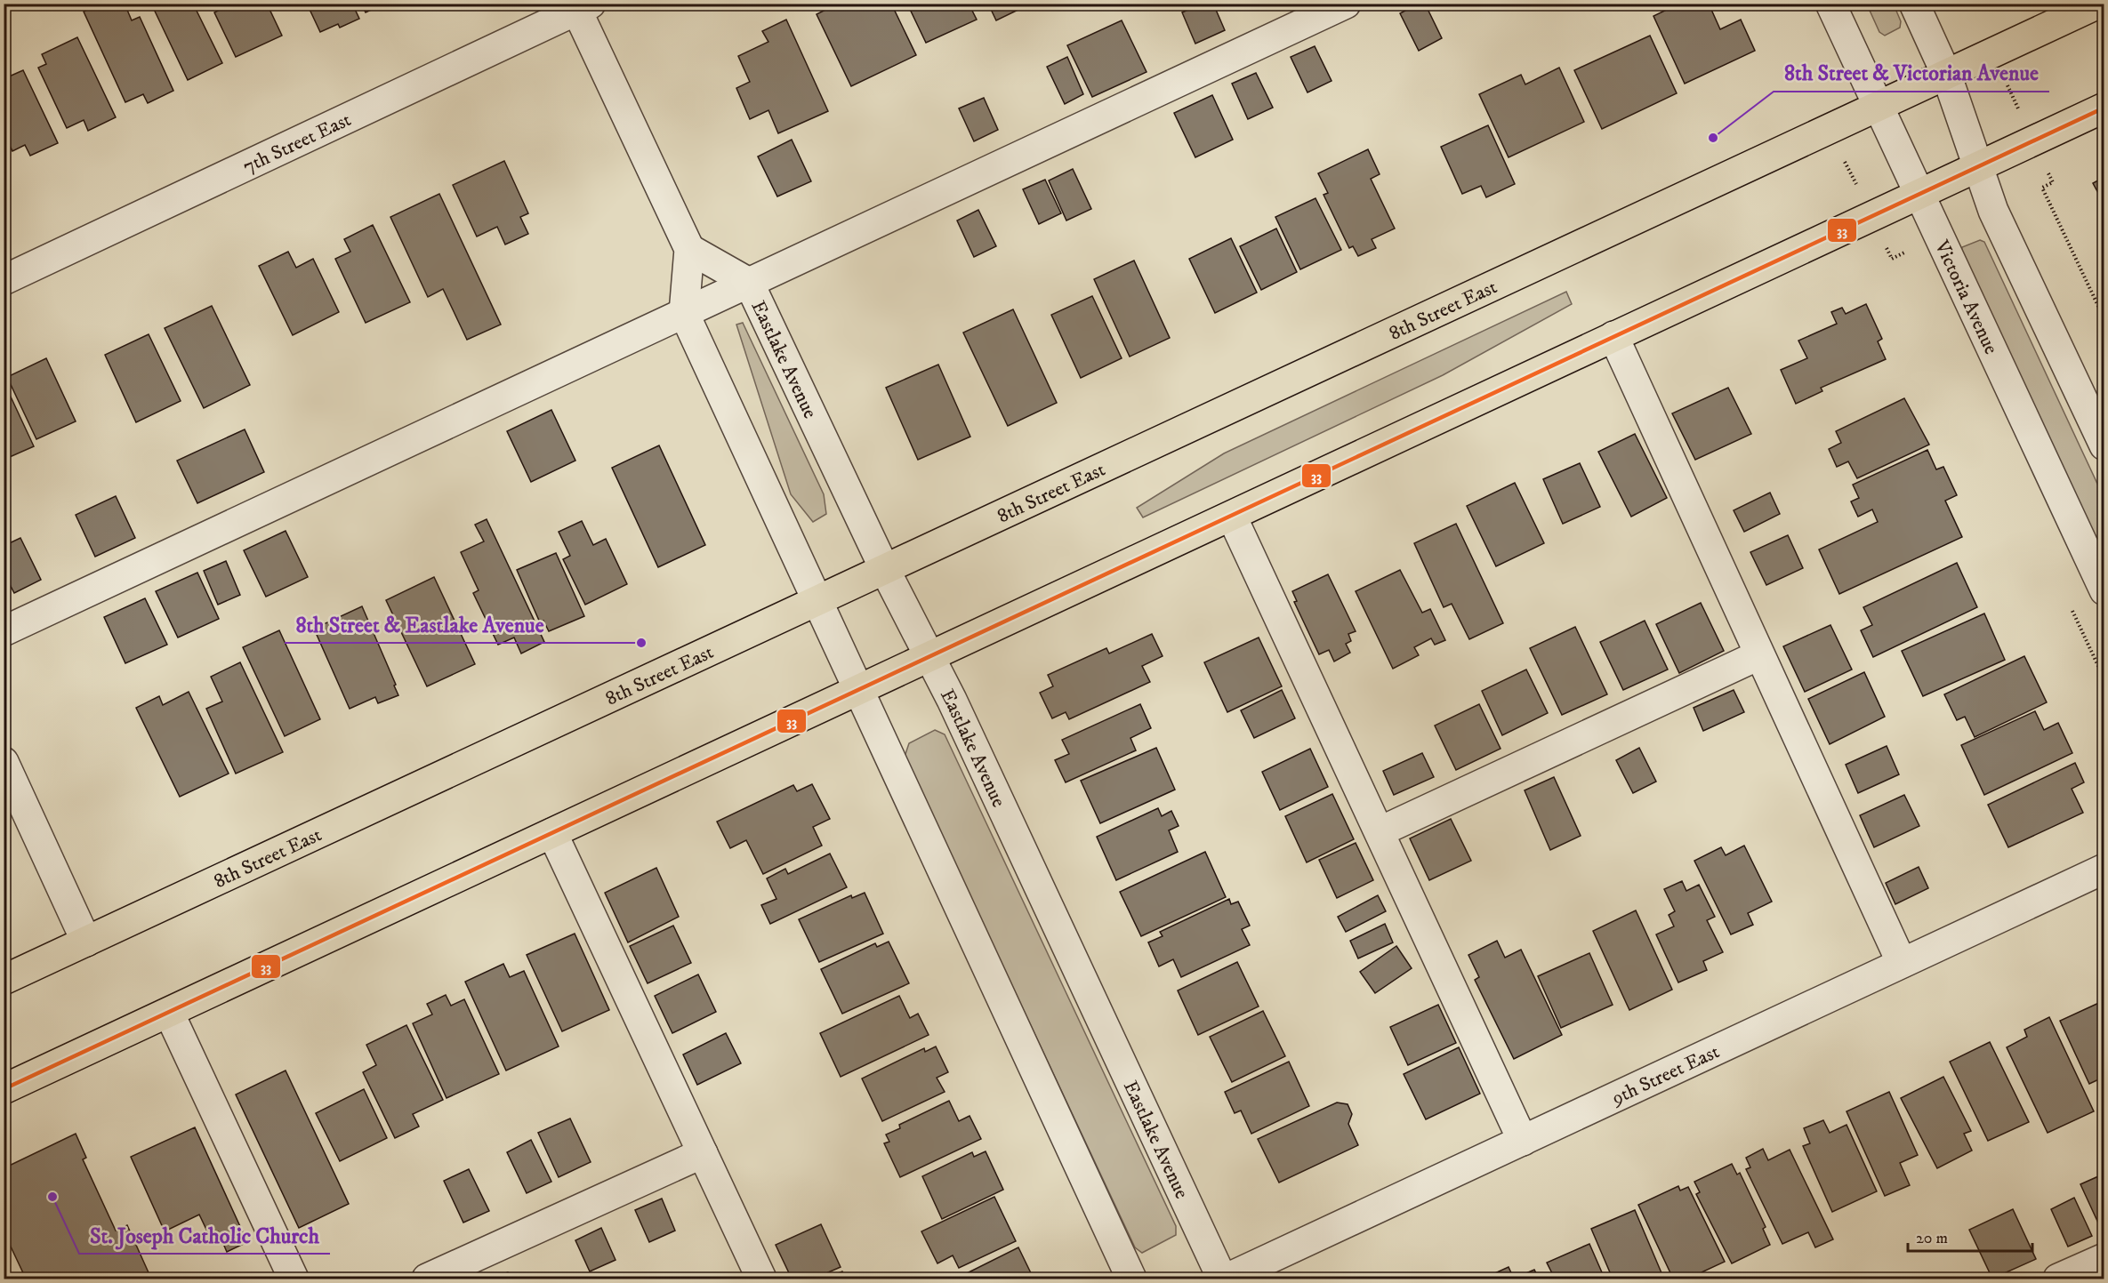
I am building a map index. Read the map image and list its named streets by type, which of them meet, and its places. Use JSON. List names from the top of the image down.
{
  "streets": {
    "main road": ["8th Street East"],
    "street": [
      "7th Street East",
      "Victoria Avenue",
      "Eastlake Avenue",
      "9th Street East"
    ]
  },
  "crossings": [
    ["Victoria Avenue", "8th Street East"],
    ["8th Street East", "Eastlake Avenue"]
  ],
  "places": ["8th Street & Victorian Avenue", "8th Street & Eastlake Avenue", "St. Joseph Catholic Church"],
  "lines": ["transit line 33"],
  "scale_bar": "20 m"
}
